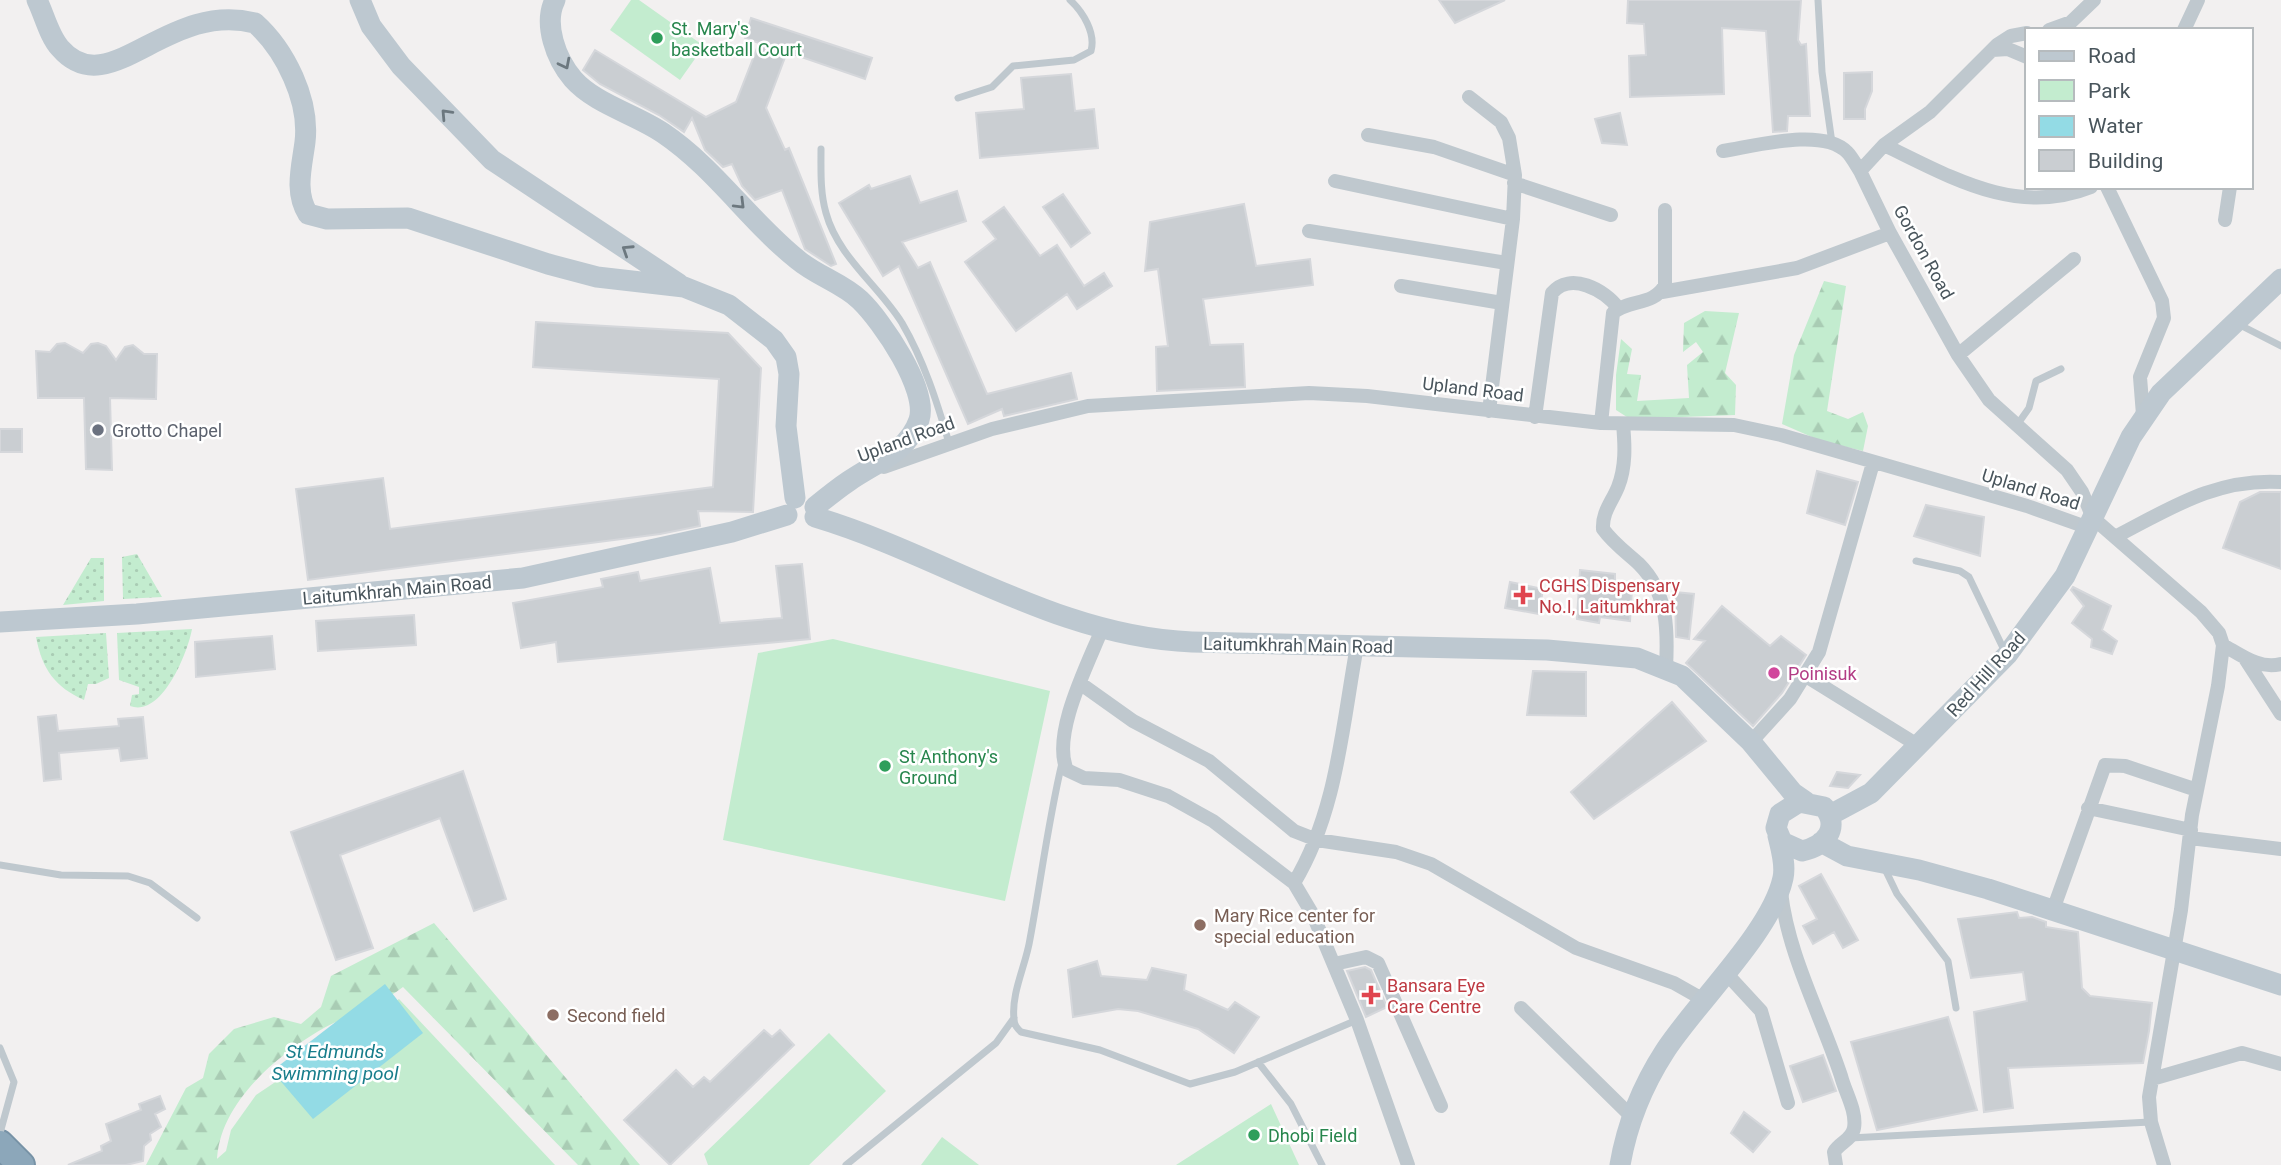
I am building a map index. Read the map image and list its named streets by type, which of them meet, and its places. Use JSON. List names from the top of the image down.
{
  "streets": {
    "street": [
      "Gordon Road",
      "Upland Road",
      "Laitumkhrah Main Road",
      "Red Hill Road"
    ]
  },
  "crossings": [
    ["Gordon Road", "Upland Road"],
    ["Gordon Road", "Red Hill Road"],
    ["Upland Road", "Red Hill Road"],
    ["Laitumkhrah Main Road", "Red Hill Road"]
  ],
  "water": ["St Edmunds Swimming pool"],
  "places": {
    "other": [
      "St. Mary's basketball Court",
      "Grotto Chapel",
      "Poinisuk",
      "St Anthony's Ground",
      "Mary Rice center for special education",
      "Second field",
      "Dhobi Field"
    ],
    "health": ["CGHS Dispensary No.I, Laitumkhrat", "Bansara Eye Care Centre"]
  },
  "legend": [
    "Road",
    "Park",
    "Water",
    "Building"
  ]
}
